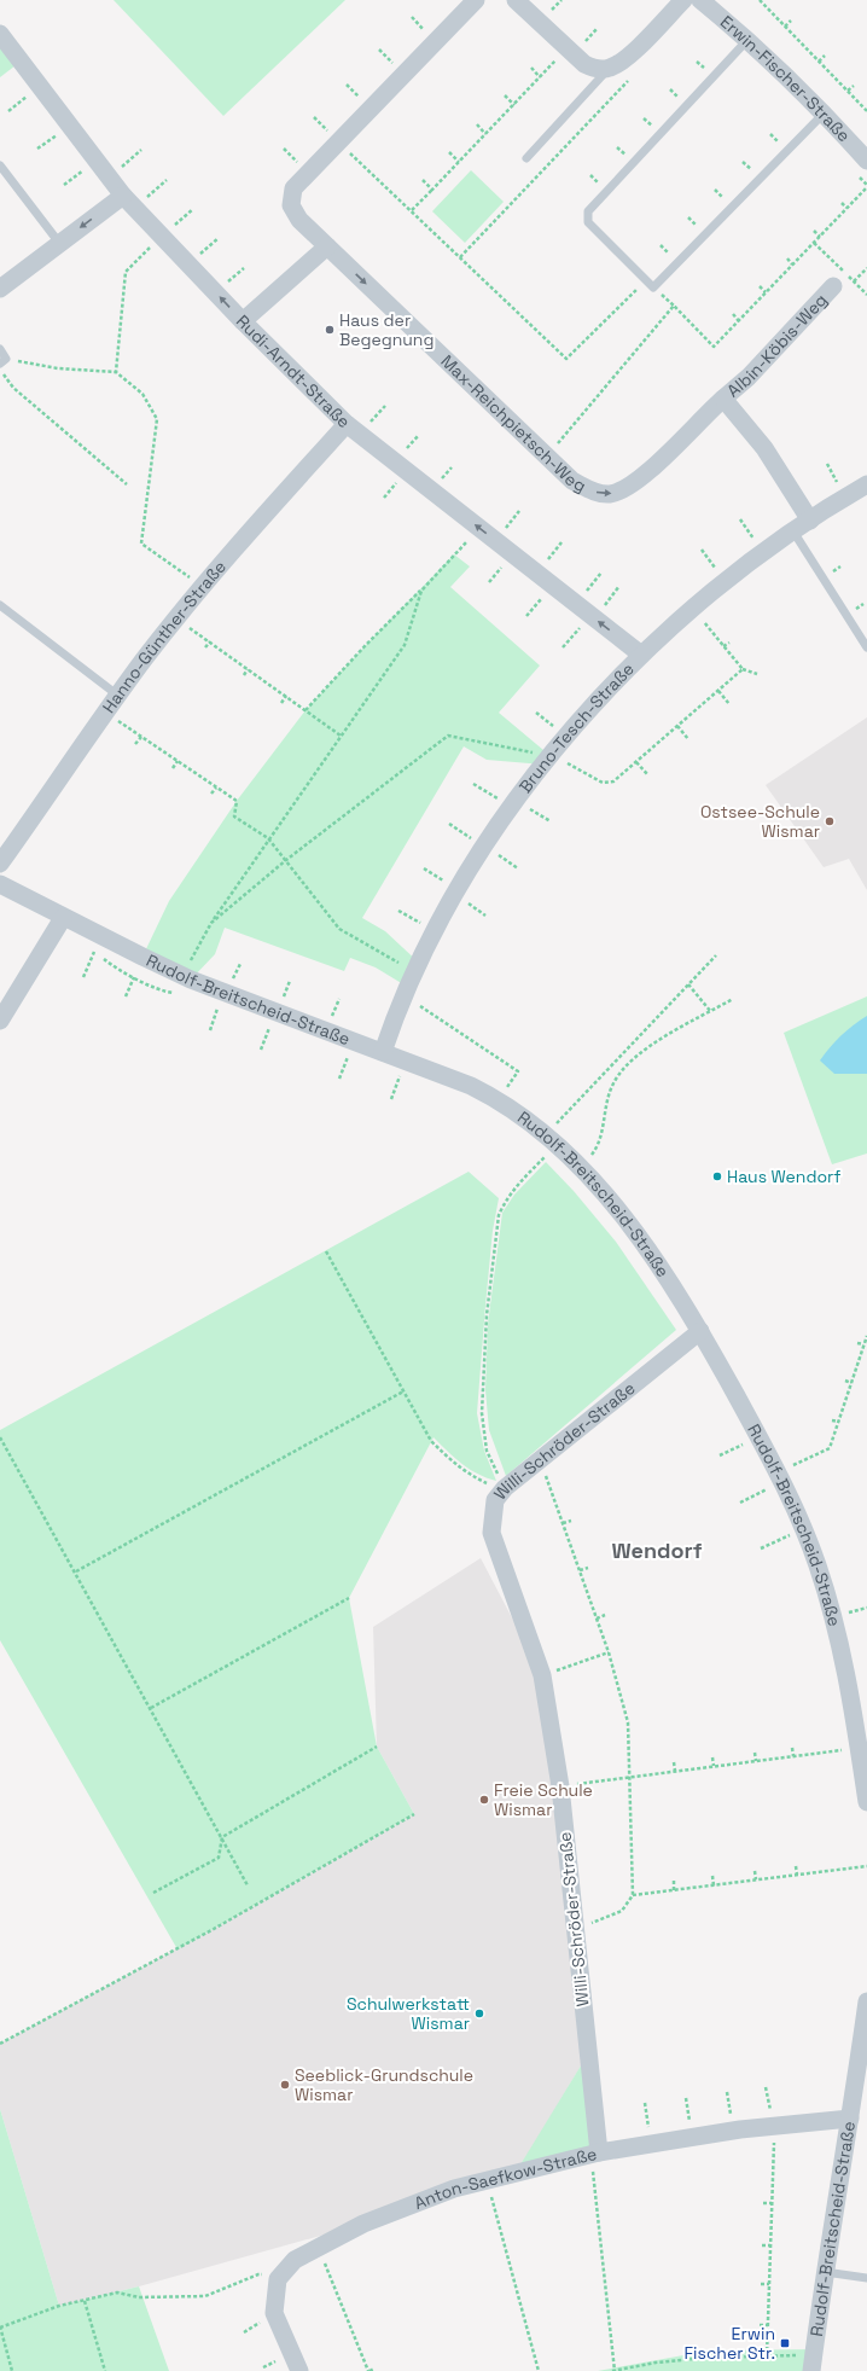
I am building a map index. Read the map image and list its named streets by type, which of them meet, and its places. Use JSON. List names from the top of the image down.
{
  "streets": {
    "street": [
      "Erwin-Fischer-Straße",
      "Albin-Köbis-Weg",
      "Rudi-Arndt-Straße",
      "Max-Reichpietsch-Weg",
      "Hanno-Günther-Straße",
      "Bruno-Tesch-Straße",
      "Rudolf-Breitscheid-Straße",
      "Willi-Schröder-Straße",
      "Anton-Saefkow-Straße"
    ]
  },
  "crossings": [
    ["Albin-Köbis-Weg", "Max-Reichpietsch-Weg"],
    ["Albin-Köbis-Weg", "Bruno-Tesch-Straße"],
    ["Rudi-Arndt-Straße", "Hanno-Günther-Straße"],
    ["Rudi-Arndt-Straße", "Bruno-Tesch-Straße"],
    ["Bruno-Tesch-Straße", "Rudolf-Breitscheid-Straße"],
    ["Rudolf-Breitscheid-Straße", "Willi-Schröder-Straße"],
    ["Rudolf-Breitscheid-Straße", "Anton-Saefkow-Straße"],
    ["Willi-Schröder-Straße", "Anton-Saefkow-Straße"]
  ],
  "one_way": ["Max-Reichpietsch-Weg"],
  "districts": ["Wendorf"],
  "places": {
    "other": [
      "Haus der Begegnung",
      "Ostsee-Schule Wismar",
      "Haus Wendorf",
      "Freie Schule Wismar",
      "Schulwerkstatt Wismar",
      "Seeblick-Grundschule Wismar"
    ],
    "transit": ["Erwin Fischer Str."]
  }
}
